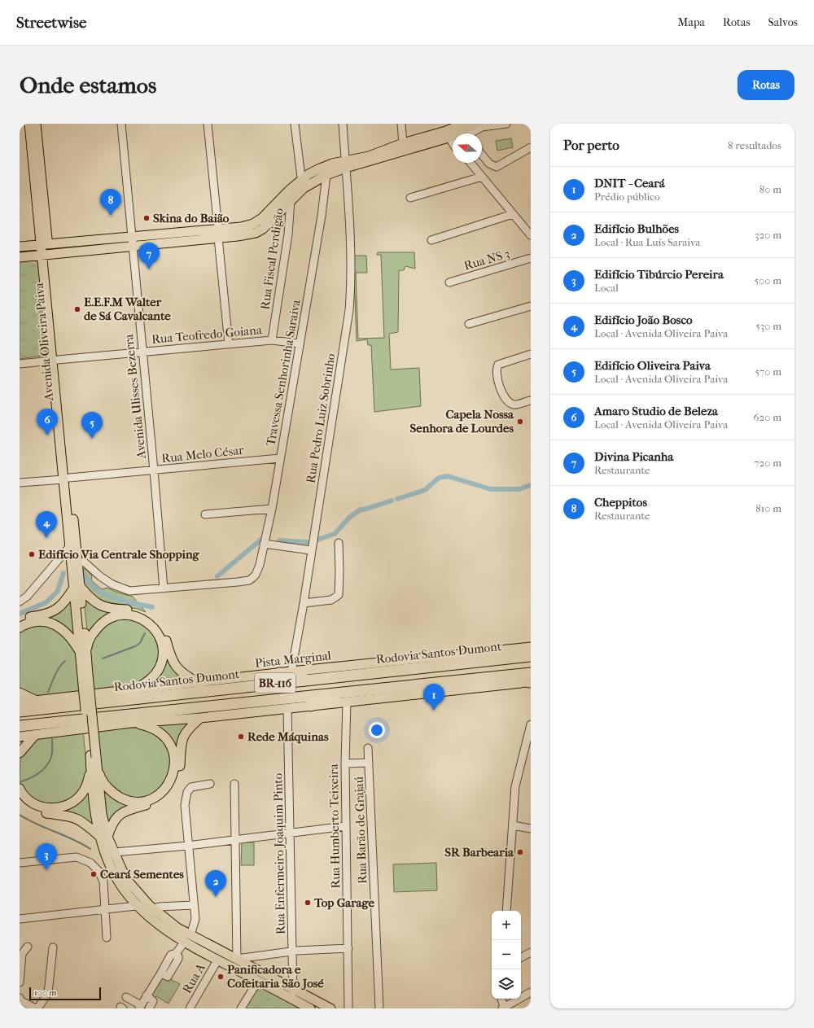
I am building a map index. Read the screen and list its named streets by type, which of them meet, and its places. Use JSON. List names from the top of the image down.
{
  "streets": {
    "highway": ["Rodovia Santos Dumont", "BR-116"],
    "main road": ["Avenida Oliveira Paiva", "Pista Marginal"],
    "street": [
      "Rua Fiscal Perdigão",
      "Rua NS 3",
      "Rua Teofredo Goiana",
      "Travessa Senhorinha Saraiva",
      "Avenida Ulisses Bezerra",
      "Rua Pedro Luiz Sobrinho",
      "Rua Melo César",
      "Rua Humberto Teixeira",
      "Rua Barão de Grajaú",
      "Rua Enfermeiro Joaquim Pinto",
      "Rua A"
    ]
  },
  "crossings": [
    ["Rua Fiscal Perdigão", "Rua Teofredo Goiana"],
    ["Rua Teofredo Goiana", "Avenida Oliveira Paiva"],
    ["Rua Teofredo Goiana", "Travessa Senhorinha Saraiva"],
    ["Rua Teofredo Goiana", "Avenida Ulisses Bezerra"],
    ["Avenida Oliveira Paiva", "Travessa Senhorinha Saraiva"],
    ["Avenida Oliveira Paiva", "Rua Melo César"],
    ["Travessa Senhorinha Saraiva", "Avenida Ulisses Bezerra"],
    ["Travessa Senhorinha Saraiva", "Rua Melo César"],
    ["Avenida Ulisses Bezerra", "Rua Melo César"],
    ["Rua Pedro Luiz Sobrinho", "Pista Marginal"],
    ["BR-116", "Rua Humberto Teixeira"],
    ["BR-116", "Rua Enfermeiro Joaquim Pinto"]
  ],
  "places": [
    "Skina do Baião",
    "E.E.F.M Walter de Sá Cavalcante",
    "Capela Nossa Senhora de Lourdes",
    "Edifício Via Centrale Shopping",
    "Rede Máquinas",
    "SR Barbearia",
    "Ceará Sementes",
    "Top Garage",
    "Panificadora e Cofeitaria São José"
  ],
  "scale_bar": "100 m",
  "north": "left",
  "page": {
    "header": "Streetwise",
    "nav": ["Mapa", "Rotas", "Salvos"],
    "buttons": "Rotas",
    "title": "Onde estamos",
    "heading": ["Por perto", "8 resultados"],
    "list": [
      {
        "mark": "1",
        "name": "DNIT - Ceará",
        "note": "Prédio público",
        "value": "80 m"
      },
      {
        "mark": "2",
        "name": "Edifício Bulhões",
        "note": "Local · Rua Luís Saraiva",
        "value": "320 m"
      },
      {
        "mark": "3",
        "name": "Edifício Tibúrcio Pereira",
        "note": "Local",
        "value": "500 m"
      },
      {
        "mark": "4",
        "name": "Edifício João Bosco",
        "note": "Local · Avenida Oliveira Paiva",
        "value": "530 m"
      },
      {
        "mark": "5",
        "name": "Edifício Oliveira Paiva",
        "note": "Local · Avenida Oliveira Paiva",
        "value": "570 m"
      },
      {
        "mark": "6",
        "name": "Amaro Studio de Beleza",
        "note": "Local · Avenida Oliveira Paiva",
        "value": "620 m"
      },
      {
        "mark": "7",
        "name": "Divina Picanha",
        "note": "Restaurante",
        "value": "720 m"
      },
      {
        "mark": "8",
        "name": "Cheppitos",
        "note": "Restaurante",
        "value": "810 m"
      }
    ],
    "pins": [
      "8",
      "7",
      "6",
      "5",
      "4",
      "1",
      "3",
      "2"
    ],
    "map_buttons": ["+", "−"],
    "scale": "100 m"
  }
}
